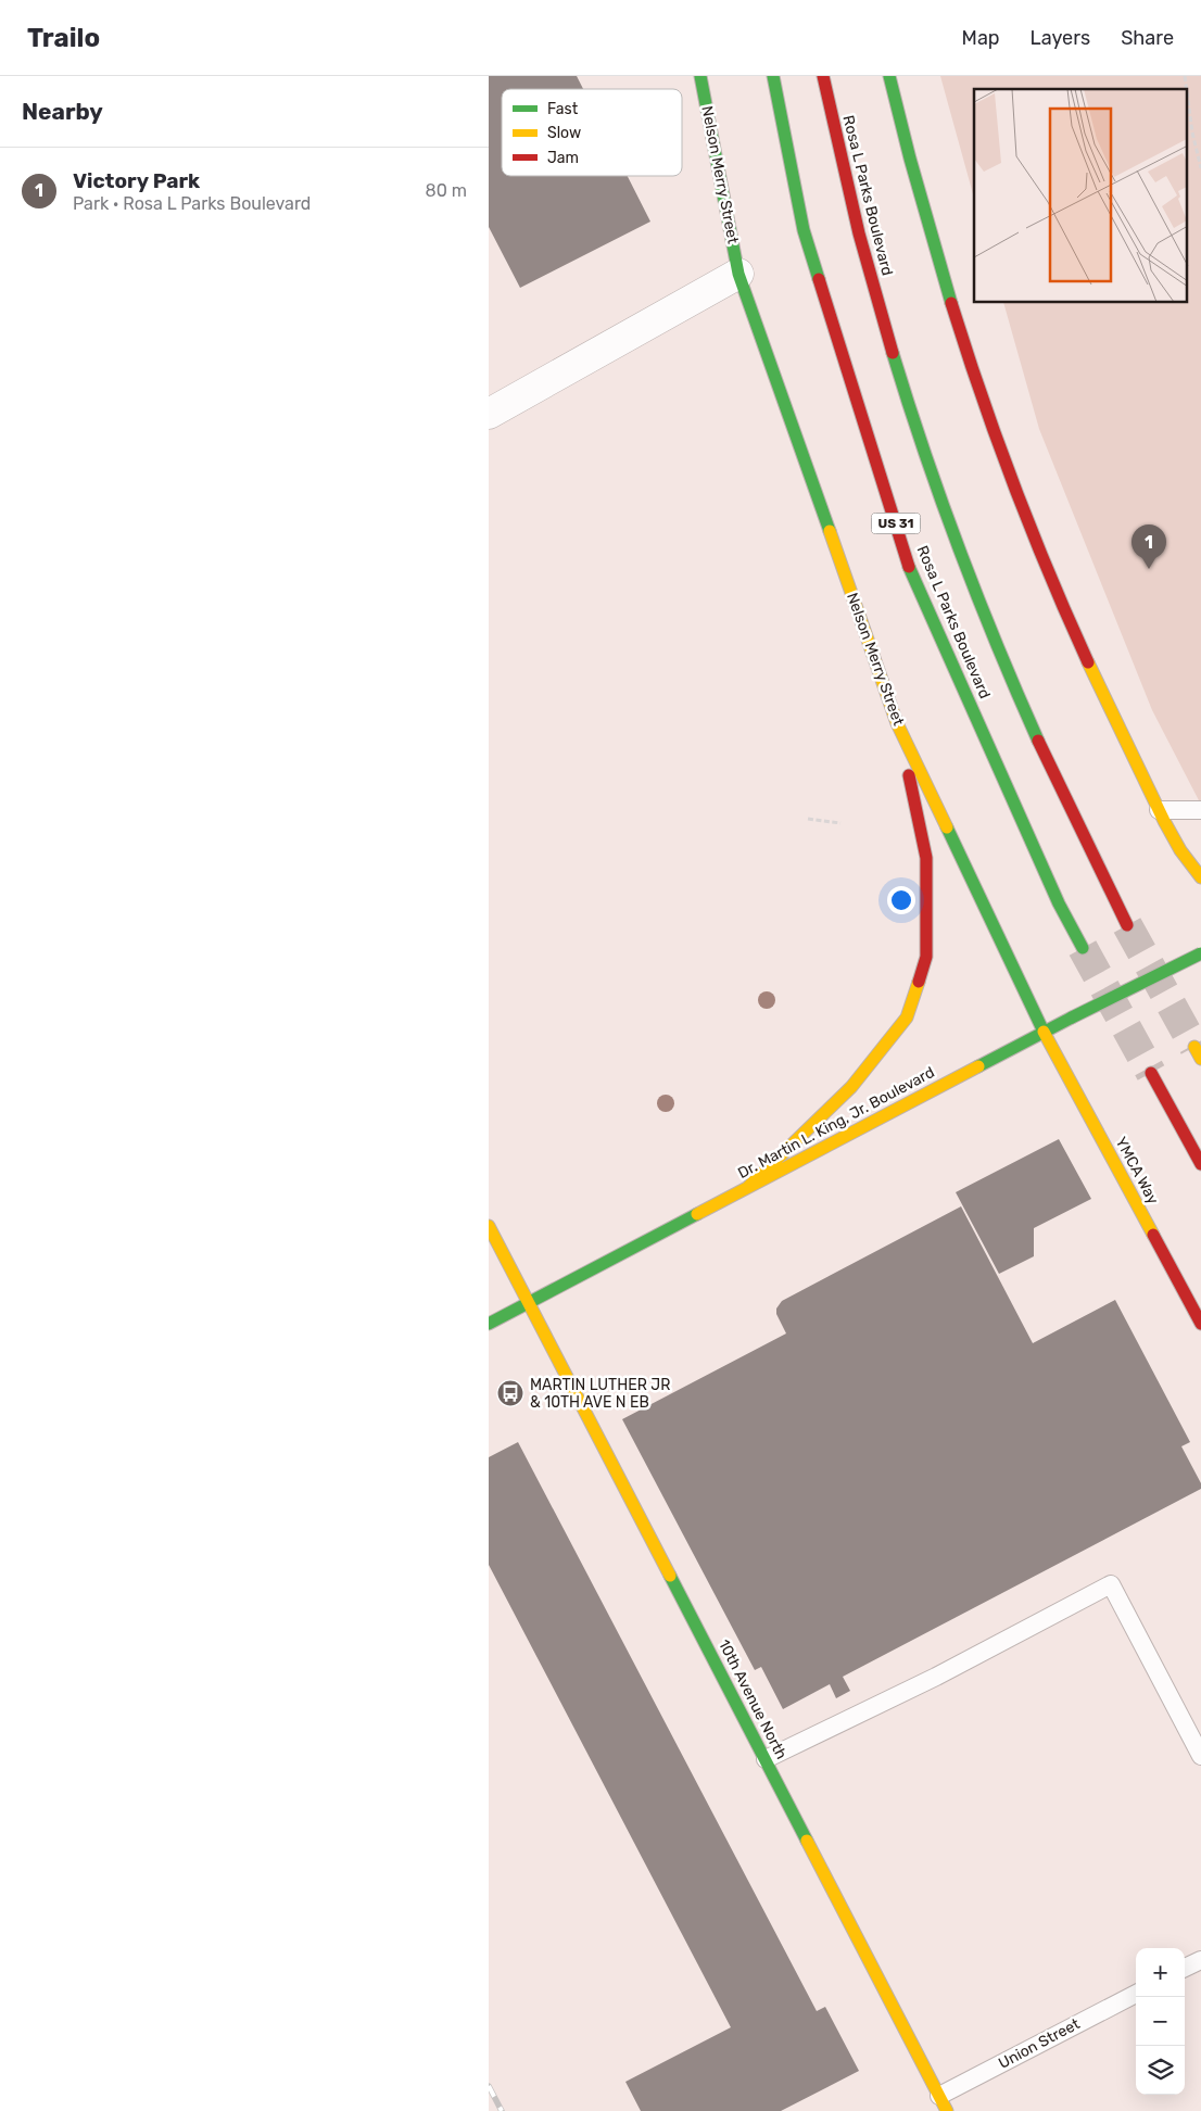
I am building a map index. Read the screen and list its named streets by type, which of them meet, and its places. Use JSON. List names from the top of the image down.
{
  "streets": {
    "main road": [
      "Nelson Merry Street",
      "Rosa L Parks Boulevard",
      "US 31",
      "Dr. Martin L. King, Jr. Boulevard",
      "YMCA Way",
      "10th Avenue North"
    ],
    "lane": ["Union Street"]
  },
  "crossings": [
    ["Nelson Merry Street", "Dr. Martin L. King, Jr. Boulevard"],
    ["Nelson Merry Street", "YMCA Way"],
    ["Dr. Martin L. King, Jr. Boulevard", "YMCA Way"],
    ["Dr. Martin L. King, Jr. Boulevard", "10th Avenue North"],
    ["10th Avenue North", "Union Street"]
  ],
  "places": {
    "bus stop": ["MARTIN LUTHER JR & 10TH AVE N EB"]
  },
  "legend": ["Fast", "Slow", "Jam"],
  "page": {
    "header": "Trailo",
    "nav": ["Map", "Layers", "Share"],
    "heading": "Nearby",
    "list": [
      {
        "mark": "1",
        "name": "Victory Park",
        "note": "Park · Rosa L Parks Boulevard",
        "value": "80 m"
      }
    ],
    "pins": "1",
    "map_buttons": ["+", "−"]
  }
}
